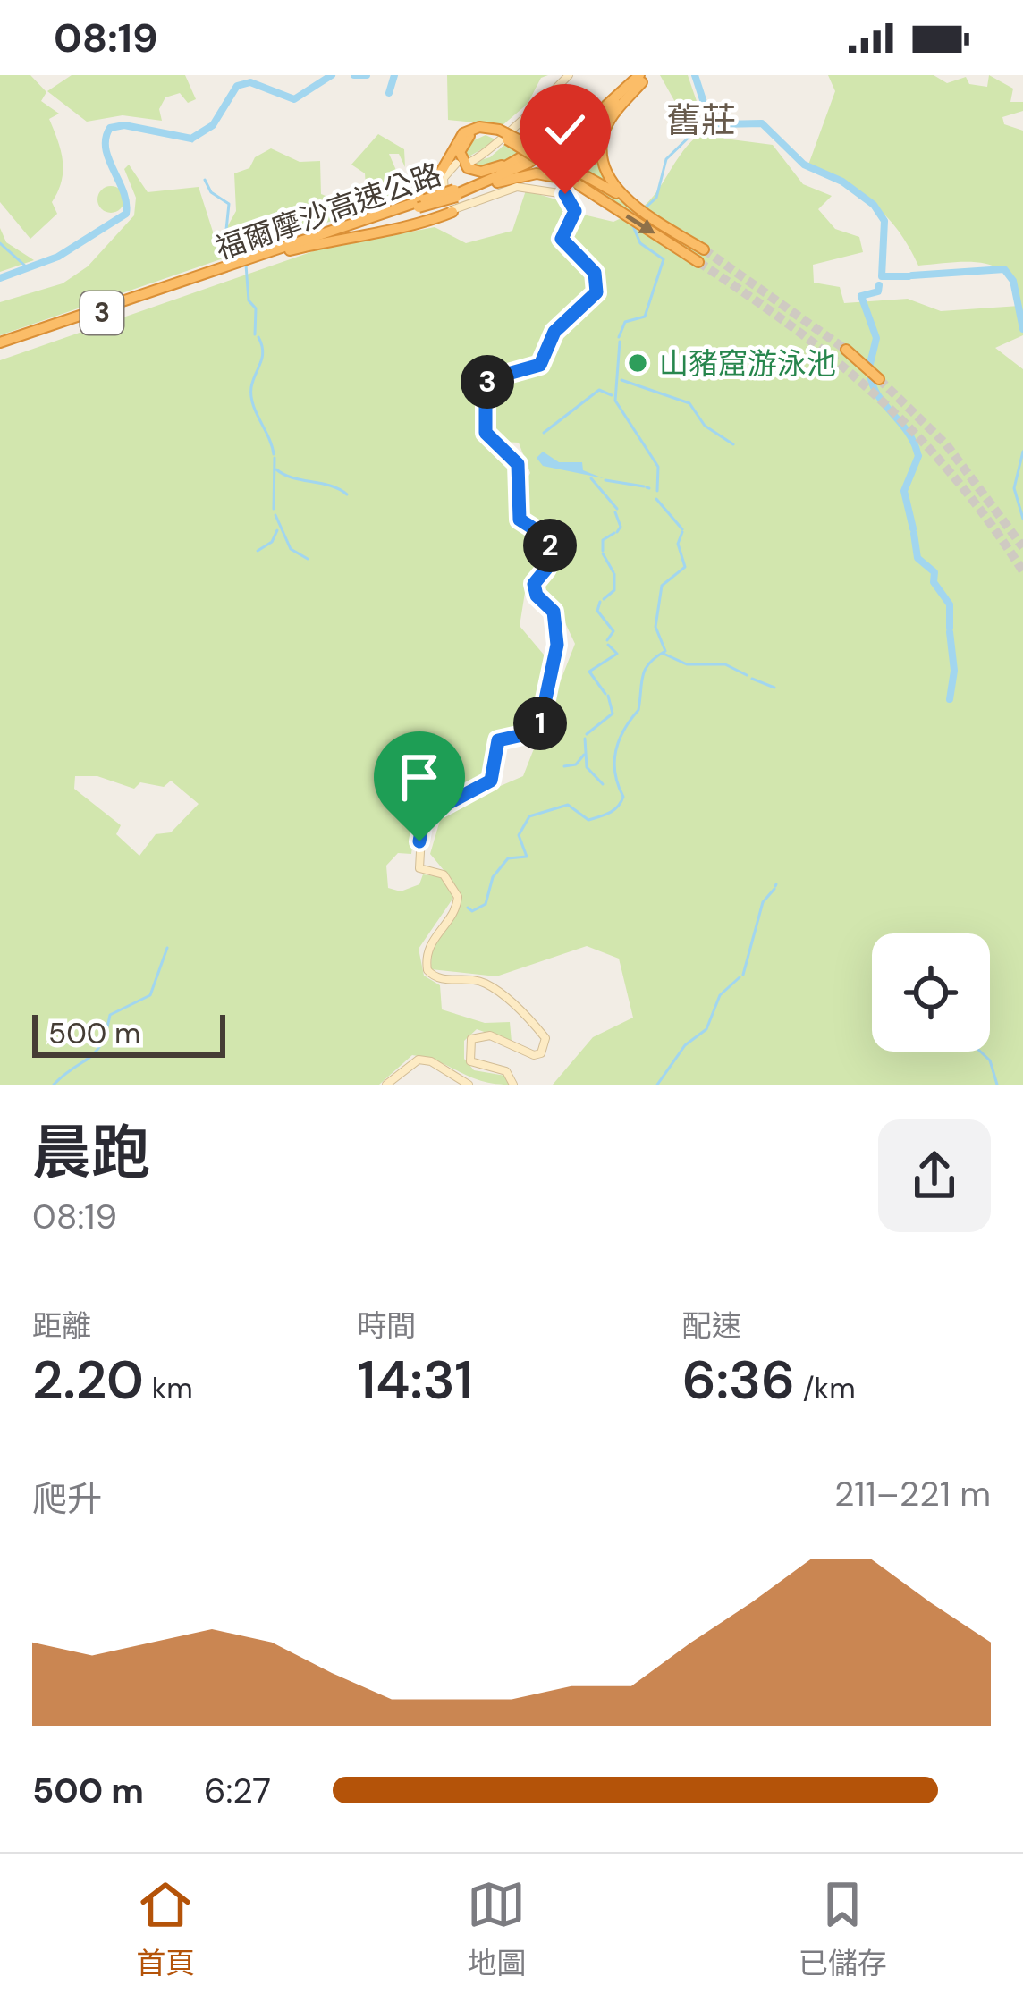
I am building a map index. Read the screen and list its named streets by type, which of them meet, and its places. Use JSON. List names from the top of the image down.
{
  "streets": {
    "highway": ["福爾摩沙高速公路", "3"]
  },
  "districts": ["舊莊"],
  "places": ["山豬窟游泳池"],
  "scale_bar": "500 m",
  "page": {
    "status": "08:19",
    "pins": ["3", "2", "1"],
    "scale": "500 m",
    "heading": ["晨跑", "08:19"],
    "stats": [
      ["距離", "2.20 km"],
      ["時間", "14:31"],
      ["配速", "6:36 /km"]
    ],
    "chart": ["爬升", "211–221 m"],
    "list": [
      {
        "name": "500 m",
        "note": "6:27"
      }
    ],
    "tabs": ["首頁", "地圖", "已儲存"]
  }
}
